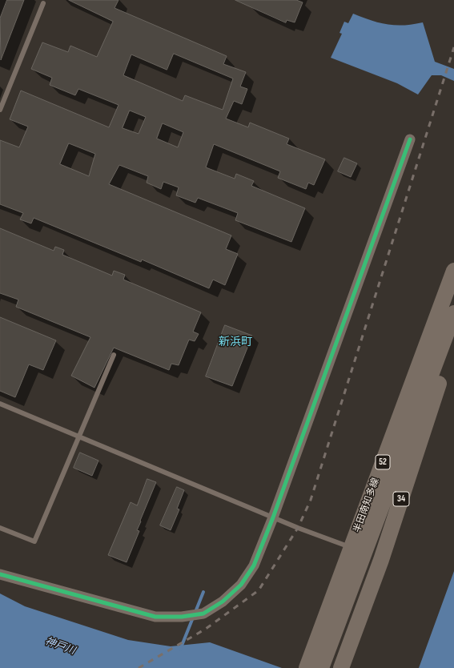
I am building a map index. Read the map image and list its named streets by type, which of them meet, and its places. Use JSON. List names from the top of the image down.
{
  "streets": {
    "main road": ["52", "34", "半田南知多線"]
  },
  "districts": ["新浜町"],
  "water": ["神戸川"]
}
